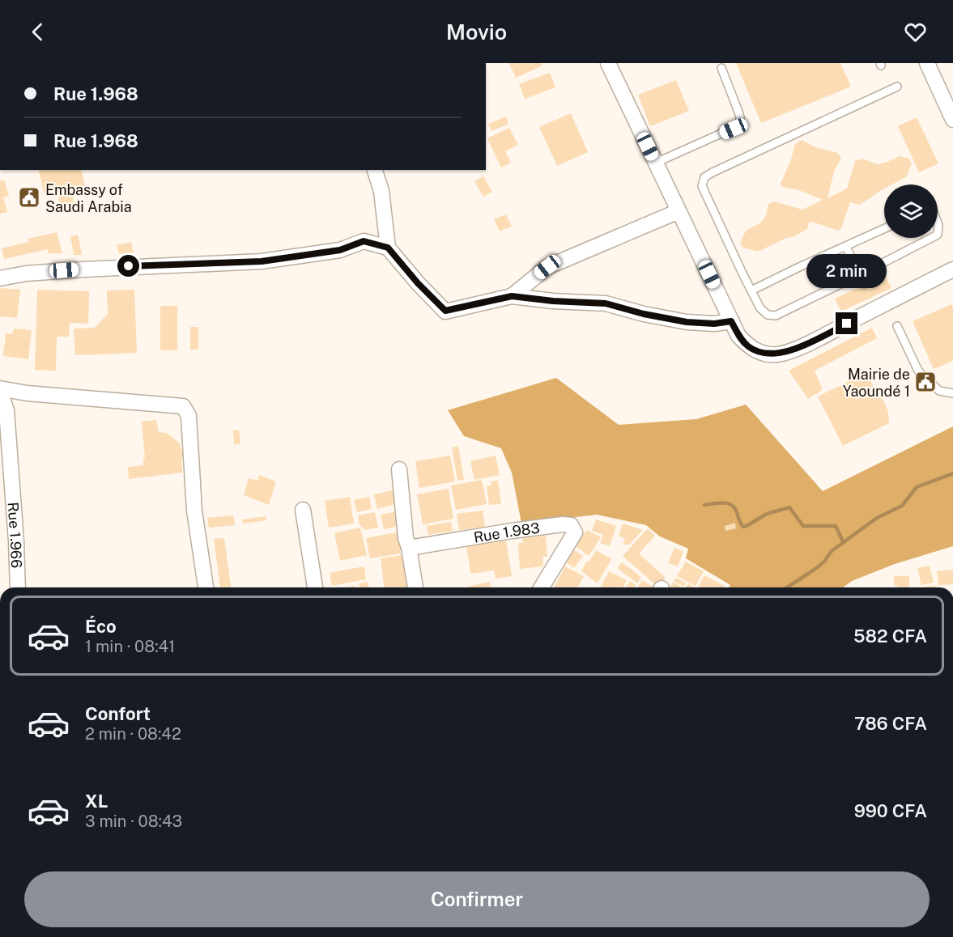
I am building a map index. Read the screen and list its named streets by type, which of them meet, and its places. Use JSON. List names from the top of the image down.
{
  "streets": {
    "street": ["Rue 1.983", "Rue 1.966"]
  },
  "places": {
    "public building": ["Embassy of Saudi Arabia", "Mairie de Yaoundé 1"]
  },
  "page": {
    "header": "Movio",
    "banner": ["Rue 1.968", "Rue 1.968"],
    "bubble": "2 min",
    "list": [
      {
        "name": "Éco",
        "note": "1 min · 08:41",
        "value": "582 CFA"
      },
      {
        "name": "Confort",
        "note": "2 min · 08:42",
        "value": "786 CFA"
      },
      {
        "name": "XL",
        "note": "3 min · 08:43",
        "value": "990 CFA"
      }
    ],
    "buttons": "Confirmer"
  }
}
